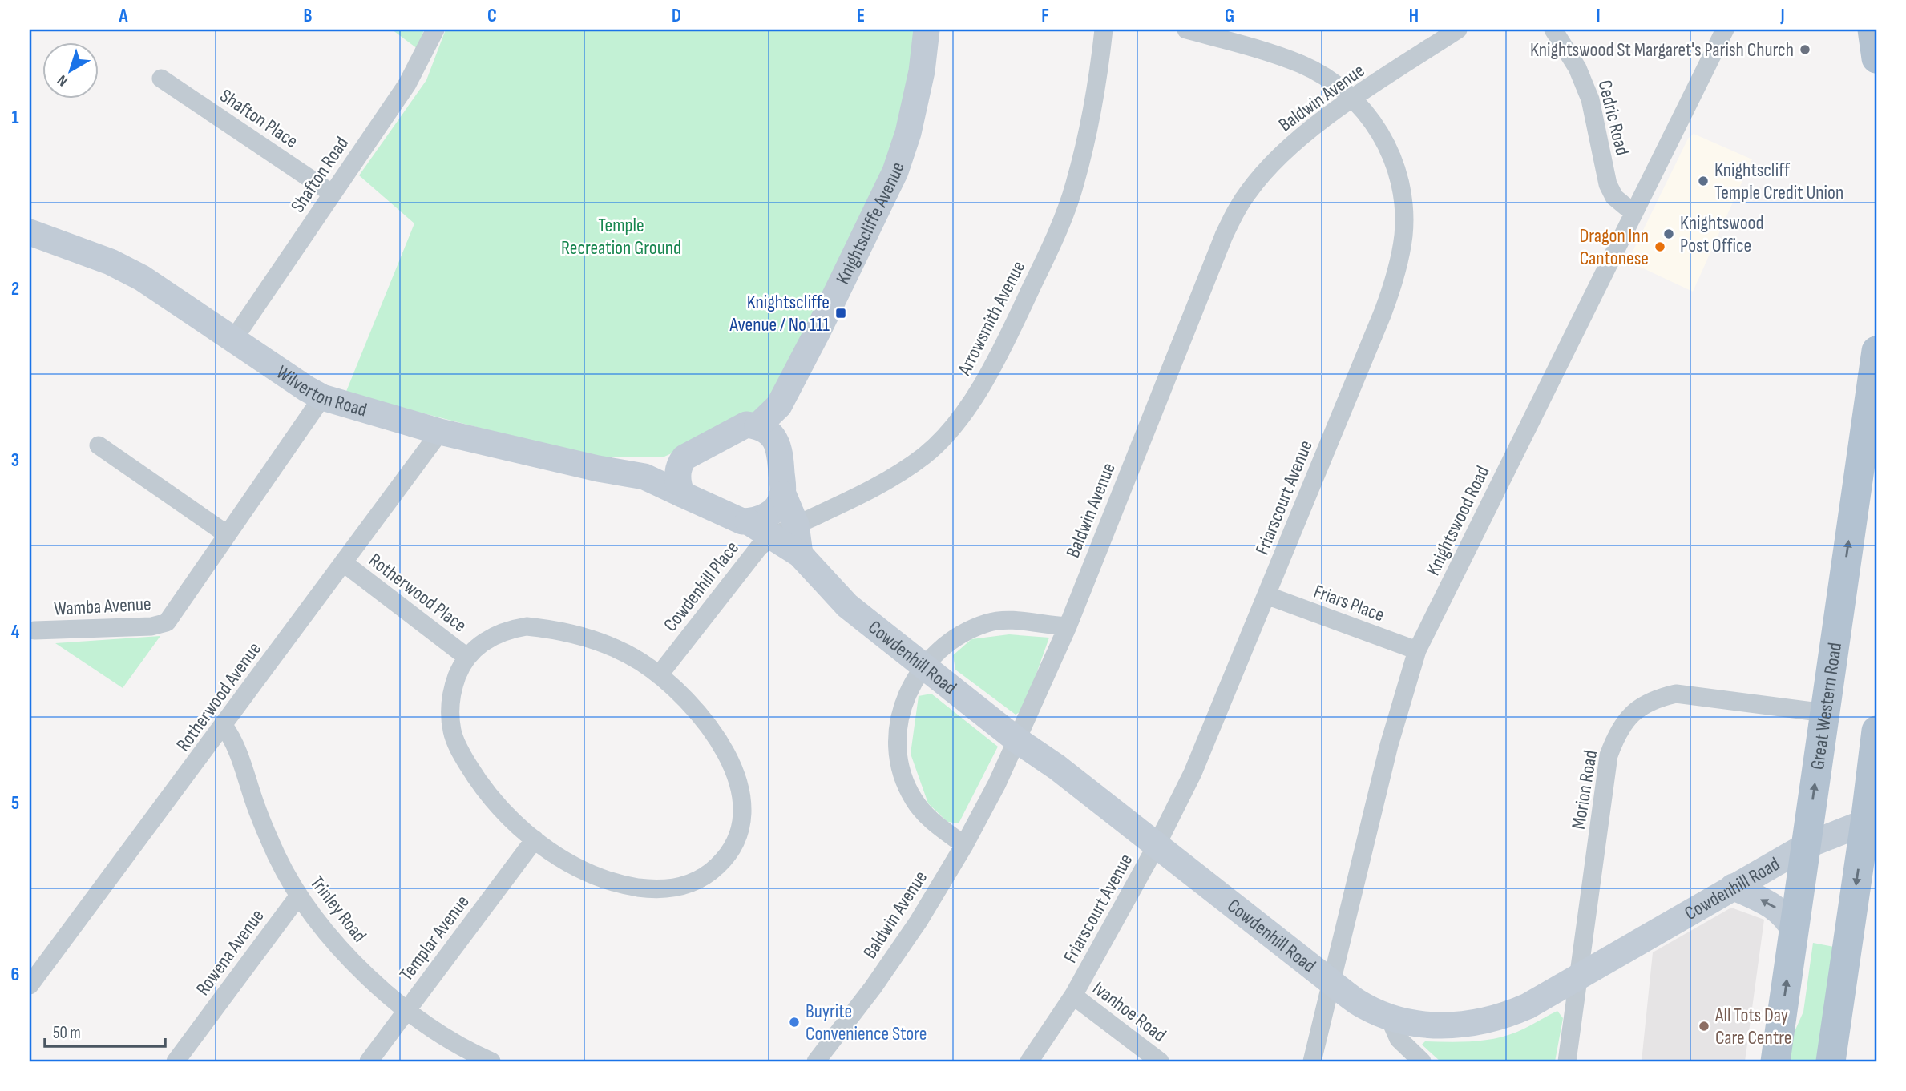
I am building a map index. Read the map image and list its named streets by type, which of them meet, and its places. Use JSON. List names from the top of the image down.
{
  "streets": {
    "main road": ["Great Western Road"],
    "street": [
      "Baldwin Avenue",
      "Cedric Road",
      "Shafton Place",
      "Shafton Road",
      "Knightscliffe Avenue",
      "Arrowsmith Avenue",
      "Wilverton Road",
      "Friarscourt Avenue",
      "Knightswood Road",
      "Cowdenhill Place",
      "Rotherwood Place",
      "Friars Place",
      "Wamba Avenue",
      "Cowdenhill Road",
      "Rotherwood Avenue",
      "Morion Road",
      "Trinley Road",
      "Templar Avenue",
      "Rowena Avenue",
      "Ivanhoe Road"
    ]
  },
  "crossings": [
    ["Baldwin Avenue", "Friarscourt Avenue"],
    ["Baldwin Avenue", "Cowdenhill Road"],
    ["Cedric Road", "Knightswood Road"],
    ["Shafton Place", "Shafton Road"],
    ["Shafton Road", "Wilverton Road"],
    ["Knightscliffe Avenue", "Wilverton Road"],
    ["Knightscliffe Avenue", "Cowdenhill Road"],
    ["Arrowsmith Avenue", "Cowdenhill Place"],
    ["Arrowsmith Avenue", "Cowdenhill Road"],
    ["Wilverton Road", "Wamba Avenue"],
    ["Wilverton Road", "Cowdenhill Road"],
    ["Wilverton Road", "Rotherwood Avenue"],
    ["Friarscourt Avenue", "Friars Place"],
    ["Friarscourt Avenue", "Cowdenhill Road"],
    ["Friarscourt Avenue", "Ivanhoe Road"],
    ["Knightswood Road", "Friars Place"],
    ["Knightswood Road", "Cowdenhill Road"],
    ["Cowdenhill Place", "Cowdenhill Road"],
    ["Rotherwood Place", "Rotherwood Avenue"],
    ["Cowdenhill Road", "Great Western Road"],
    ["Cowdenhill Road", "Morion Road"],
    ["Rotherwood Avenue", "Trinley Road"],
    ["Great Western Road", "Morion Road"],
    ["Trinley Road", "Templar Avenue"],
    ["Trinley Road", "Rowena Avenue"]
  ],
  "parks": ["Temple Recreation Ground"],
  "places": {
    "other": [
      "Knightswood St Margaret's Parish Church",
      "Knightscliff Temple Credit Union",
      "Knightswood Post Office",
      "Dragon Inn Cantonese",
      "Buyrite Convenience Store",
      "All Tots Day Care Centre"
    ],
    "transit": ["Knightscliffe Avenue / No 111"]
  },
  "scale_bar": "50 m",
  "north": "bottom left",
  "grid": {
    "columns": [
      "A",
      "B",
      "C",
      "D",
      "E",
      "F",
      "G",
      "H",
      "I",
      "J"
    ],
    "rows": [
      "1",
      "2",
      "3",
      "4",
      "5",
      "6"
    ]
  }
}
